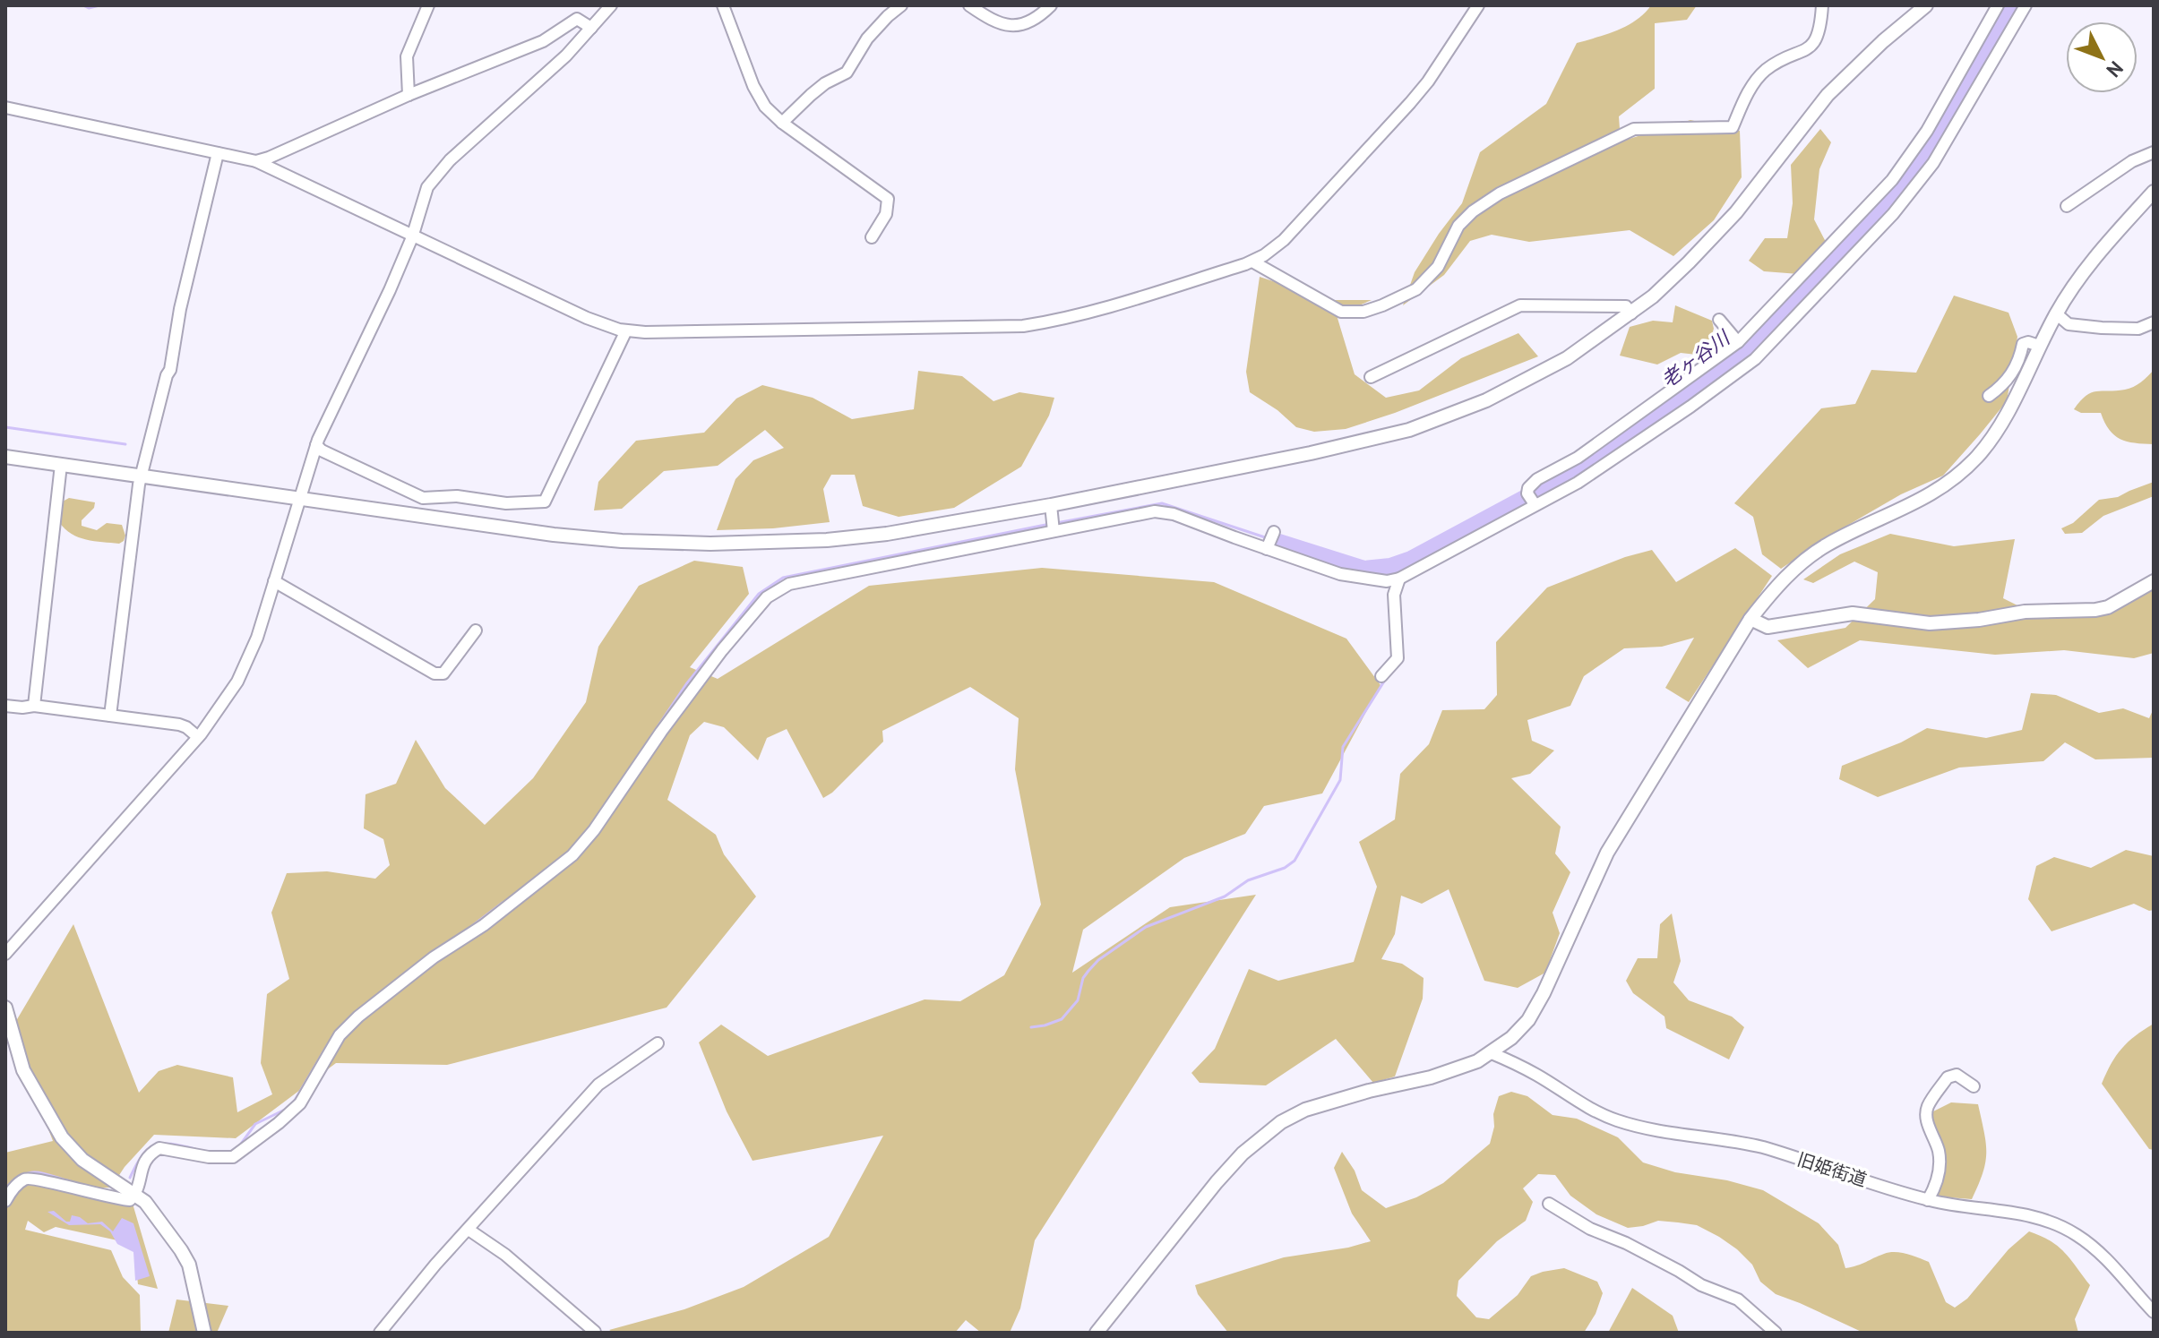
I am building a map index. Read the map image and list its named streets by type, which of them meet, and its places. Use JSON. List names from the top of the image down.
{
  "streets": {
    "street": ["旧姫街道"]
  },
  "water": ["老ヶ谷川"],
  "north": "bottom right"
}
